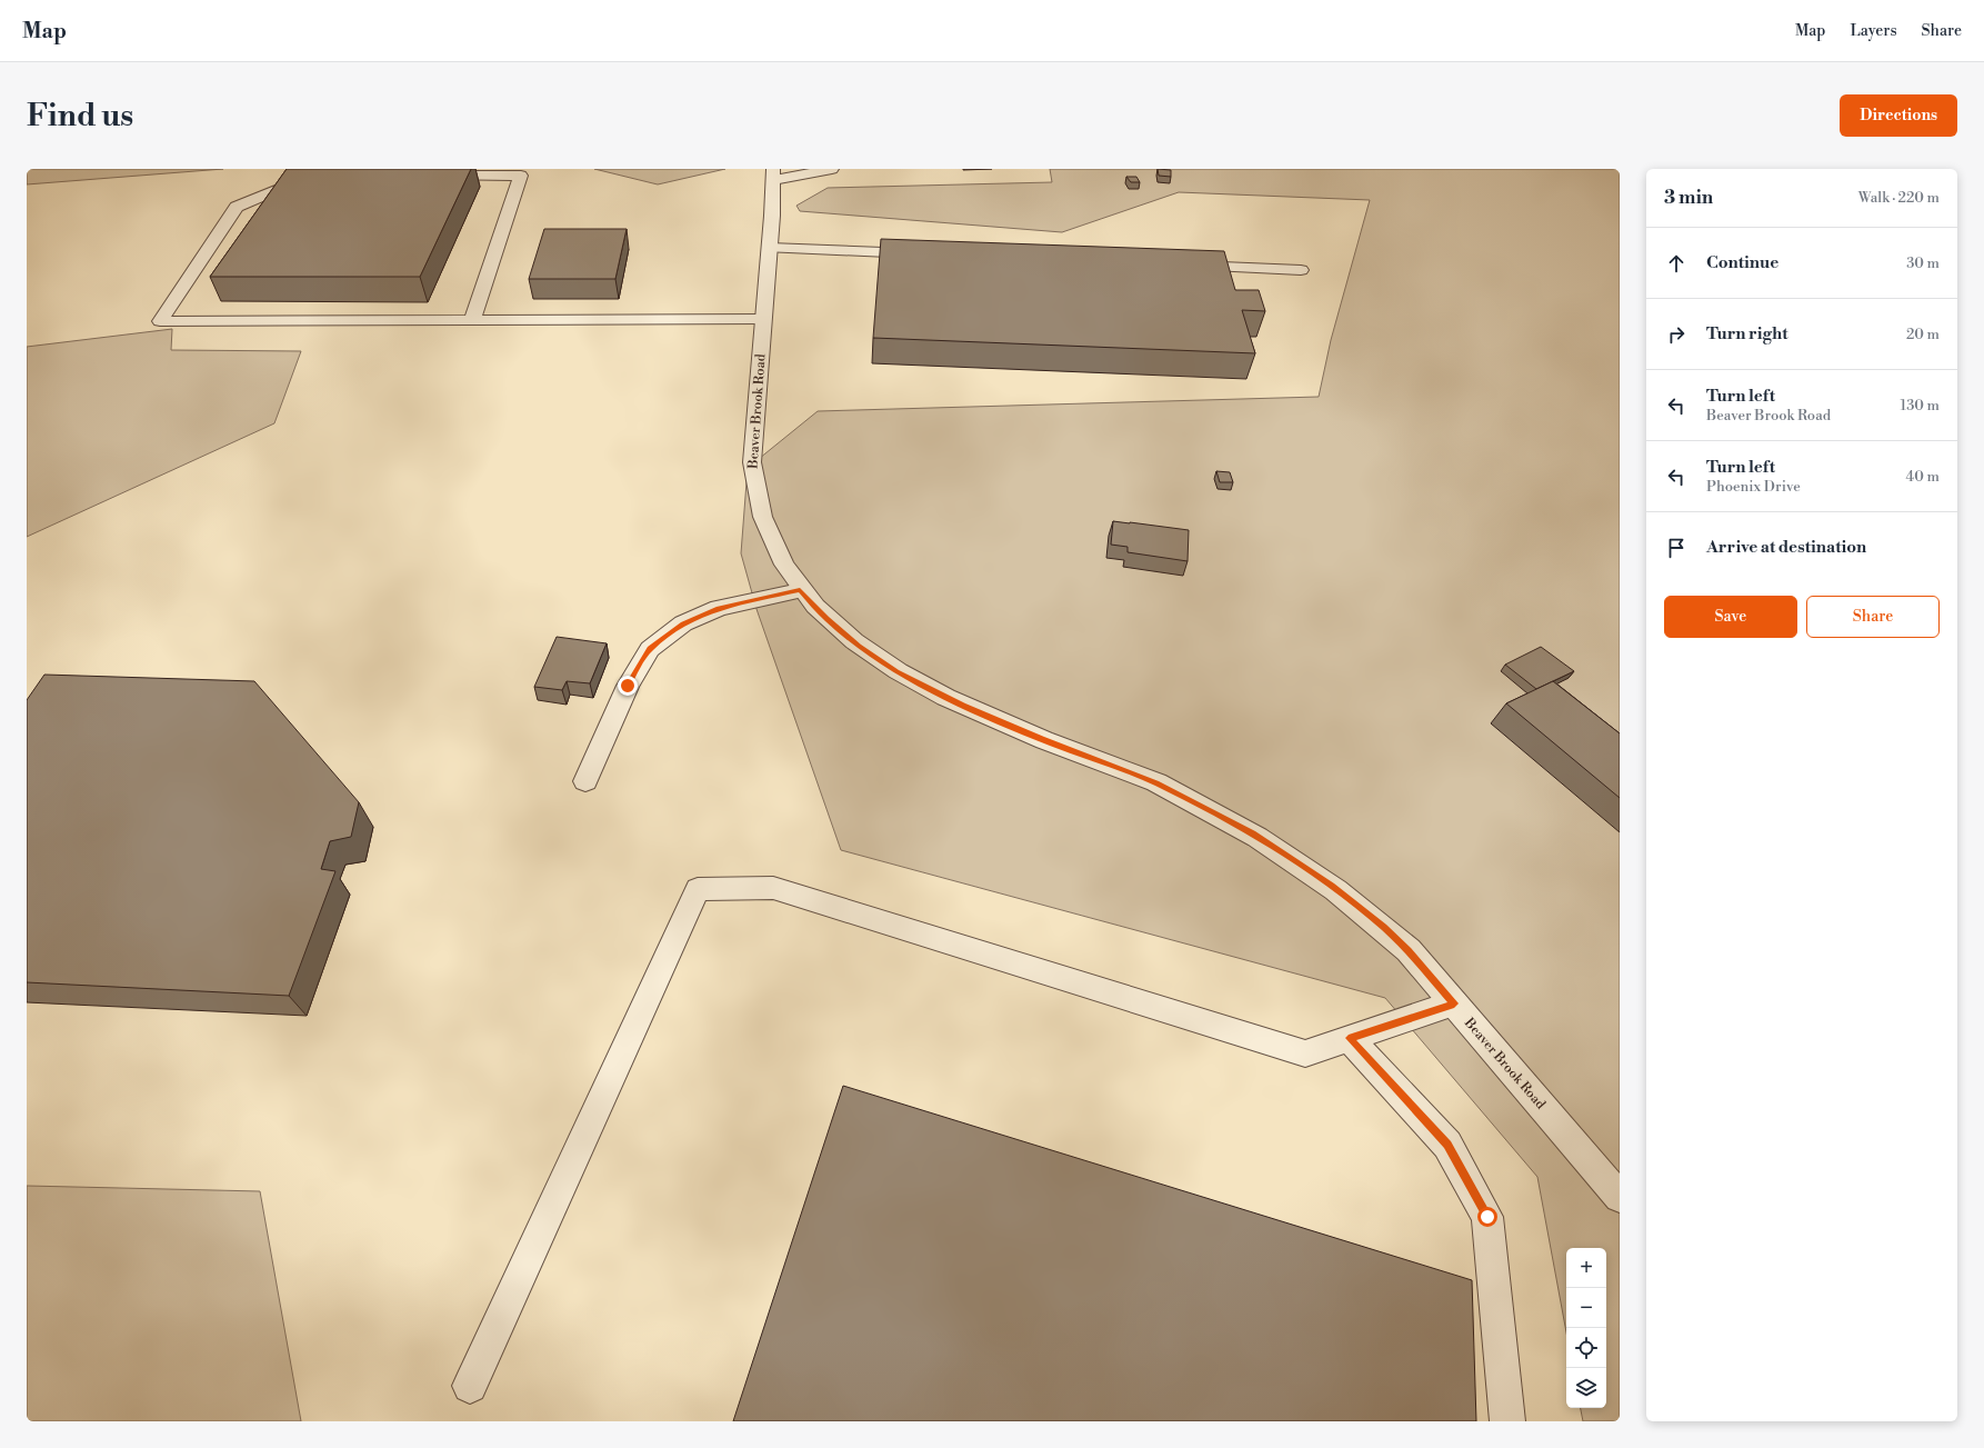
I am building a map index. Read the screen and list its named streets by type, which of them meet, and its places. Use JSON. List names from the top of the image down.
{
  "streets": {
    "street": ["Beaver Brook Road"]
  },
  "page": {
    "header": "Map",
    "nav": ["Map", "Layers", "Share"],
    "buttons": [
      "Directions",
      ["Save", "Share"]
    ],
    "title": "Find us",
    "heading": ["3 min", "Walk · 220 m"],
    "list": [
      ["Continue", "30 m"],
      ["Turn right", "20 m"],
      ["Turn left", "Beaver Brook Road", "130 m"],
      ["Turn left", "Phoenix Drive", "40 m"],
      "Arrive at destination"
    ],
    "map_buttons": ["+", "−"]
  }
}
